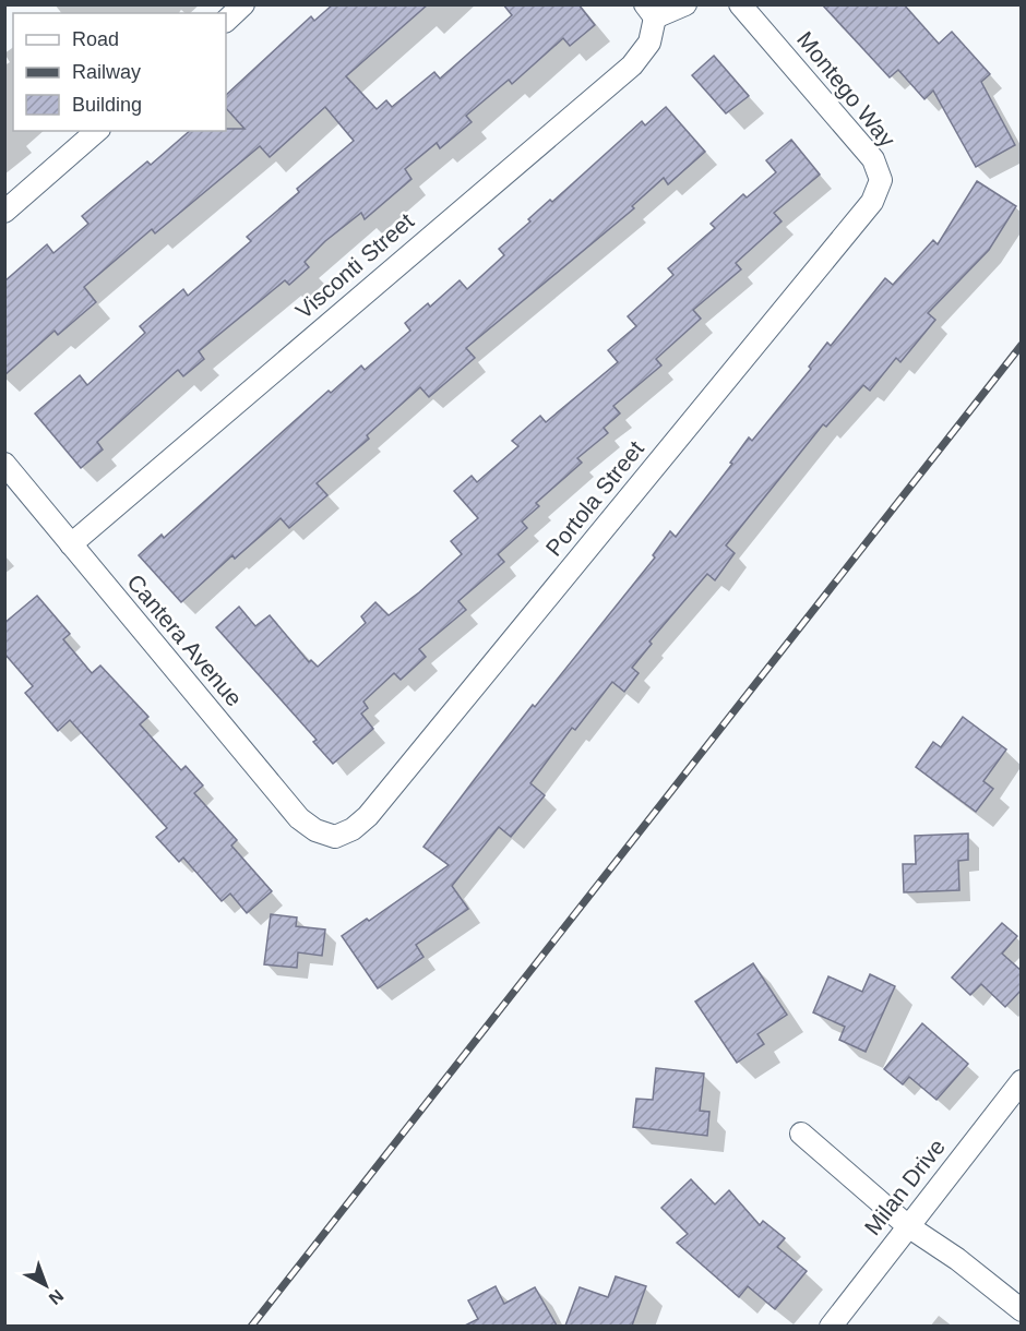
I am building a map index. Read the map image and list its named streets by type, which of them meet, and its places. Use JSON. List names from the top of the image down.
{
  "streets": {
    "street": [
      "Montego Way",
      "Visconti Street",
      "Portola Street",
      "Cantera Avenue",
      "Milan Drive"
    ]
  },
  "crossings": [
    ["Montego Way", "Portola Street"],
    ["Visconti Street", "Cantera Avenue"],
    ["Portola Street", "Cantera Avenue"]
  ],
  "legend": ["Road", "Railway", "Building"],
  "north": "bottom right"
}
